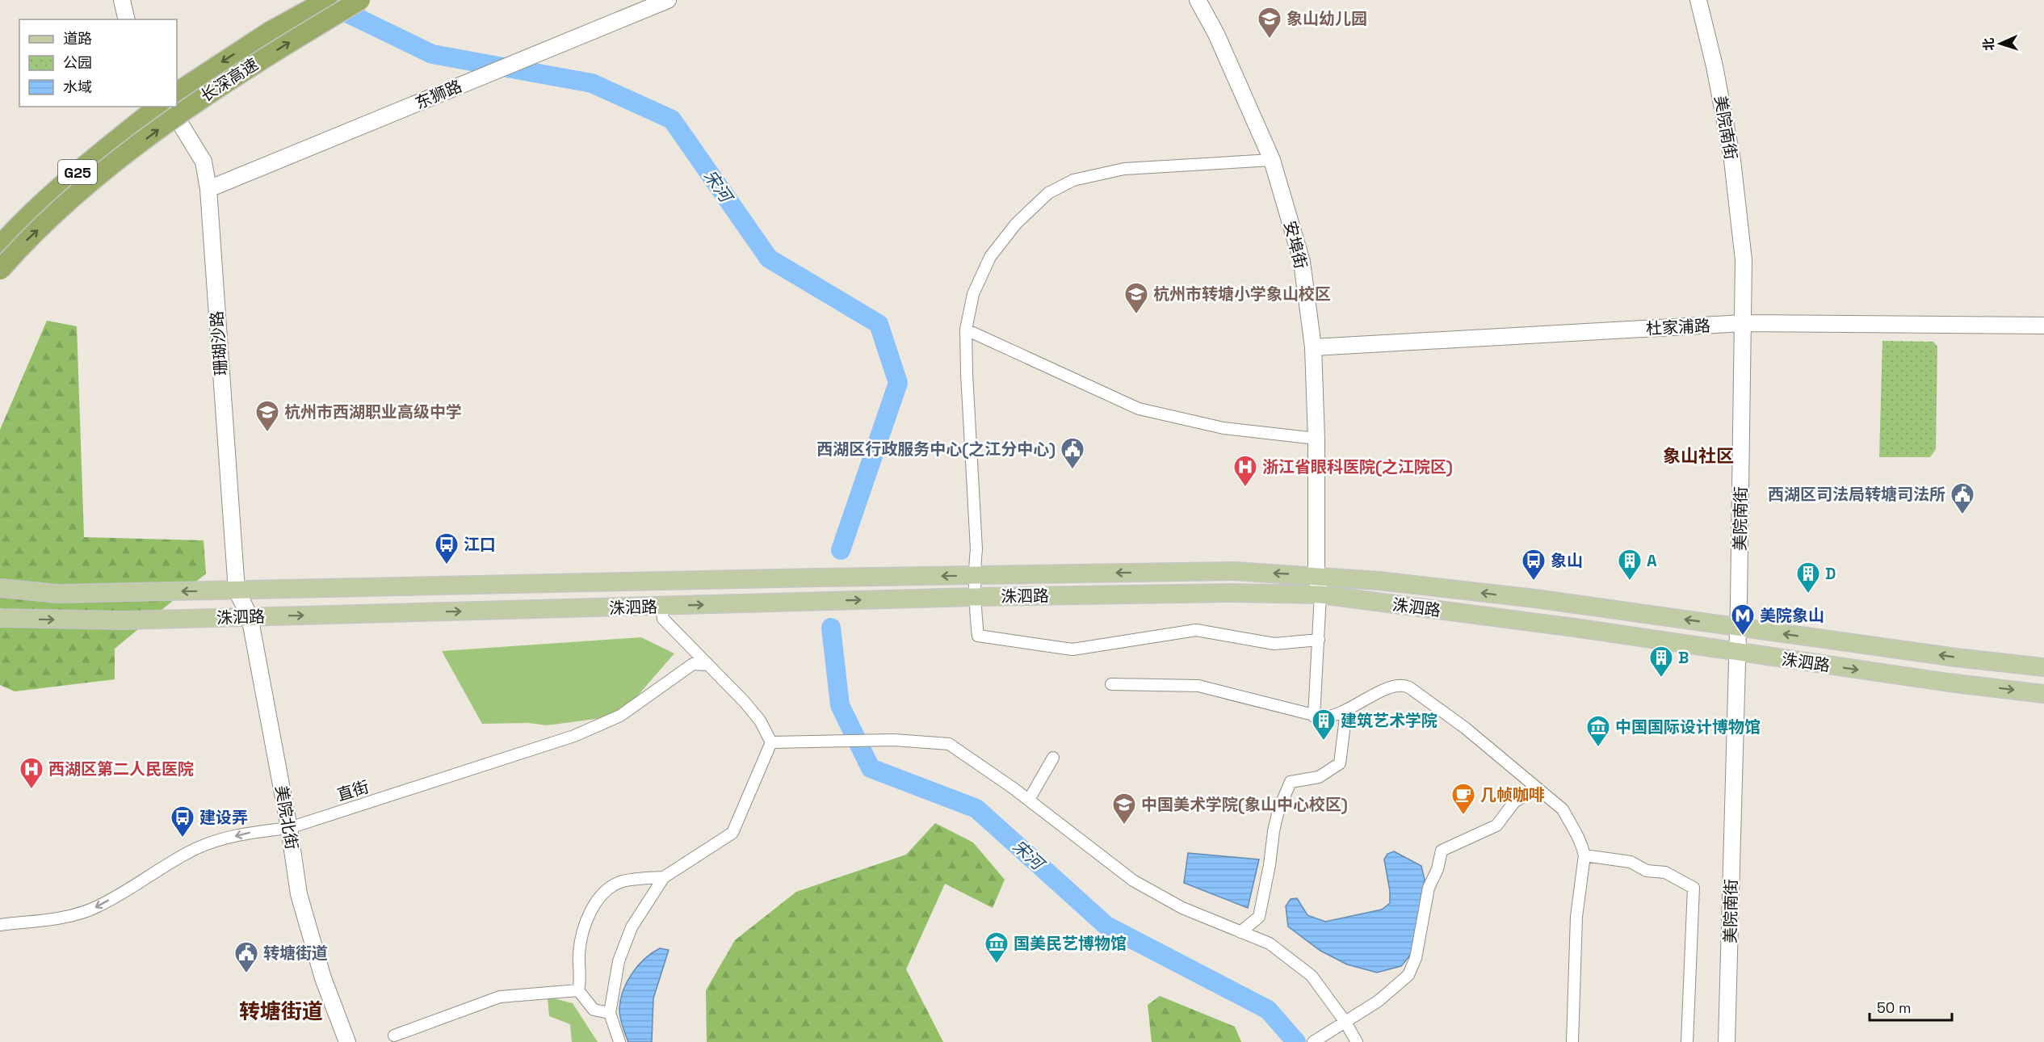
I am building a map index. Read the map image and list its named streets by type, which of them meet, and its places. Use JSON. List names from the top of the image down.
{
  "streets": {
    "highway": ["长深高速", "G25"],
    "main road": ["洙泗路"],
    "street": [
      "东狮路",
      "美院南街",
      "安埠街",
      "杜家浦路",
      "珊瑚沙路",
      "直街",
      "美院北街"
    ]
  },
  "crossings": [
    ["东狮路", "珊瑚沙路"],
    ["美院南街", "杜家浦路"],
    ["美院南街", "洙泗路"],
    ["安埠街", "杜家浦路"],
    ["安埠街", "洙泗路"],
    ["珊瑚沙路", "洙泗路"],
    ["珊瑚沙路", "美院北街"],
    ["洙泗路", "美院北街"],
    ["直街", "美院北街"]
  ],
  "one_way": ["直街"],
  "districts": ["象山社区", "转塘街道"],
  "water": ["宋河"],
  "places": {
    "school or university": [
      "象山幼儿园",
      "杭州市转塘小学象山校区",
      "杭州市西湖职业高级中学",
      "中国美术学院(象山中心校区)"
    ],
    "public building": ["西湖区行政服务中心(之江分中心)", "西湖区司法局转塘司法所", "转塘街道"],
    "hospital": ["浙江省眼科医院(之江院区)", "西湖区第二人民医院"],
    "bus stop": ["江口", "象山", "建设弄"],
    "building": [
      "A",
      "D",
      "B",
      "建筑艺术学院"
    ],
    "metro station": ["美院象山"],
    "museum": ["中国国际设计博物馆", "国美民艺博物馆"],
    "cafe": ["几帧咖啡"]
  },
  "legend": ["道路", "公园", "水域"],
  "scale_bar": "50 m",
  "north": "left"
}
